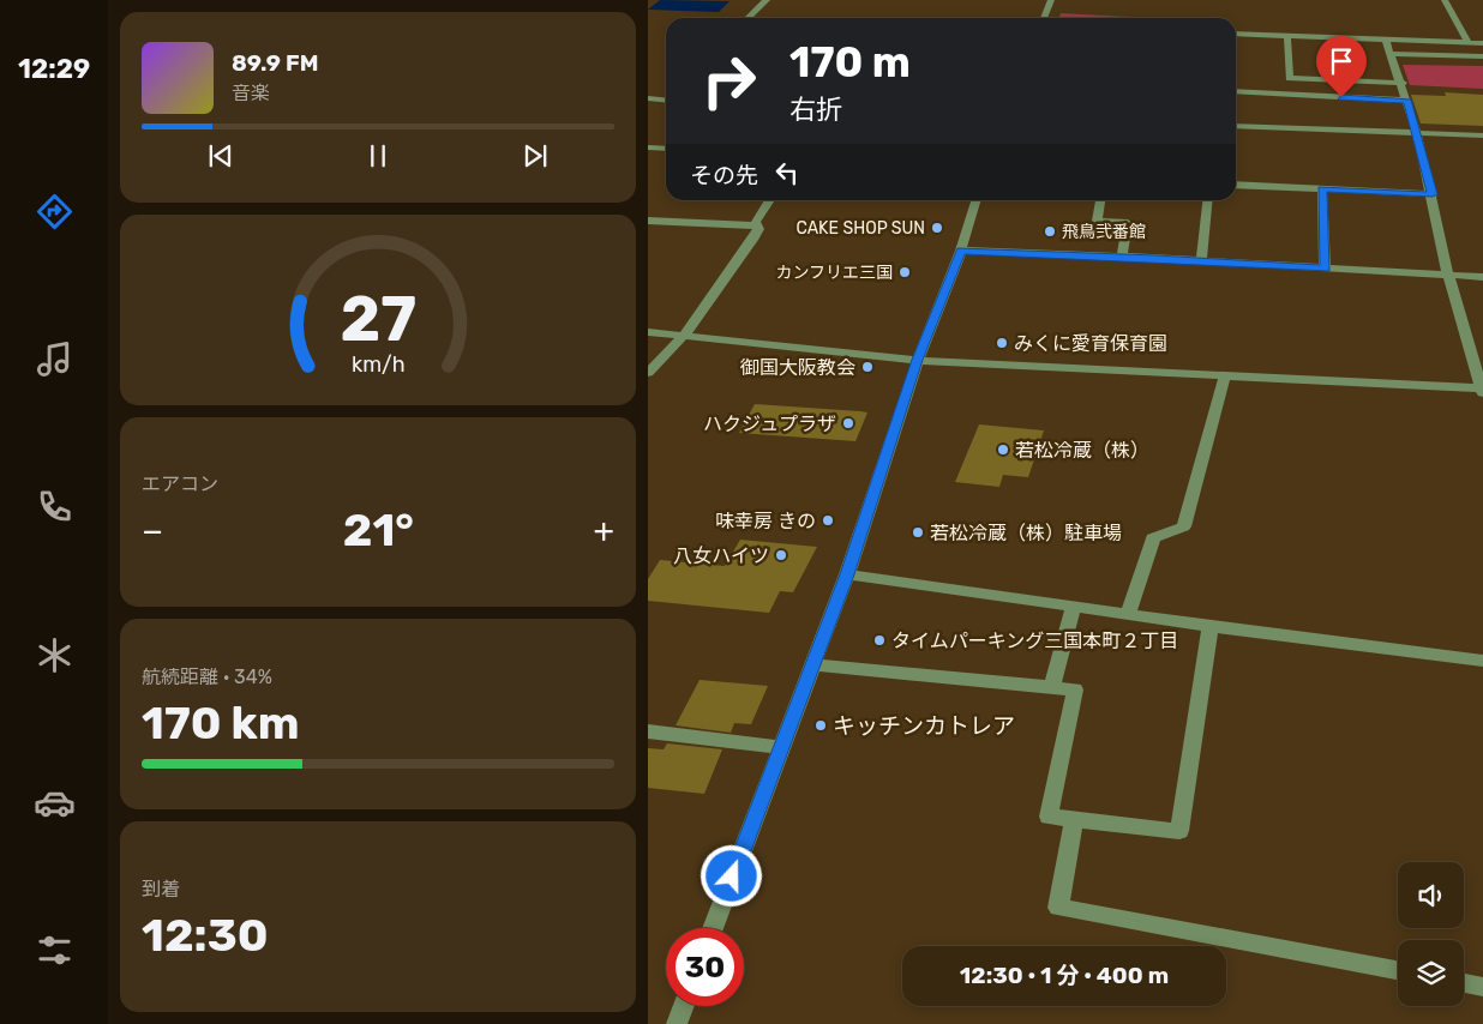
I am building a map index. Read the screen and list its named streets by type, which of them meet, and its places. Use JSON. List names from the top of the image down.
{
  "places": [
    "CAKE SHOP SUN",
    "飛鳥弐番館",
    "カンフリエ三国",
    "みくに愛育保育園",
    "御国大阪教会",
    "ハクジュプラザ",
    "若松冷蔵（株）",
    "味幸房 きの",
    "若松冷蔵（株）駐車場",
    "八女ハイツ",
    "タイムパーキング三国本町２丁目",
    "キッチンカトレア"
  ],
  "page": {
    "tabs": "12:29",
    "turn": ["170 m", "右折"],
    "song": ["89.9 FM", "音楽"],
    "then": "その先",
    "tile": [
      "エアコン",
      ["航続距離 · 34%", "170 km"],
      ["到着", "12:30"]
    ],
    "heat": ["−", "21°", "+"],
    "limit": "30",
    "trip": "12:30 · 1 分 · 400 m",
    "gauge": ["27", "km/h"]
  }
}
